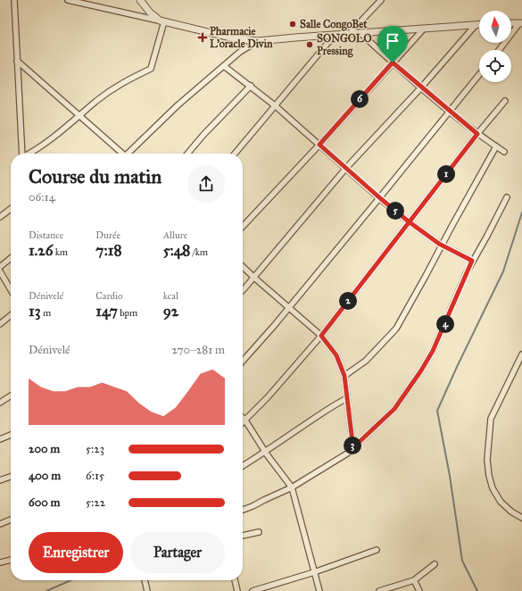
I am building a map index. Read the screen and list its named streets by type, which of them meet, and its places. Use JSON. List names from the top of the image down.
{
  "places": {
    "other": ["Salle CongoBet", "SONGOLO Pressing"],
    "health": ["Pharmacie L'oracle Divin"]
  },
  "north": "top",
  "page": {
    "pins": [
      "6",
      "1",
      "5",
      "2",
      "4",
      "3"
    ],
    "heading": ["Course du matin", "06:14"],
    "stats": [
      ["Distance", "1.26 km"],
      ["Durée", "7:18"],
      ["Allure", "5:48 /km"],
      ["Dénivelé", "13 m"],
      ["Cardio", "147 bpm"],
      ["kcal", "92"]
    ],
    "chart": ["Dénivelé", "270–281 m"],
    "list": [
      {
        "name": "200 m",
        "note": "5:23"
      },
      {
        "name": "400 m",
        "note": "6:15"
      },
      {
        "name": "600 m",
        "note": "5:22"
      }
    ],
    "buttons": ["Enregistrer", "Partager"]
  }
}
